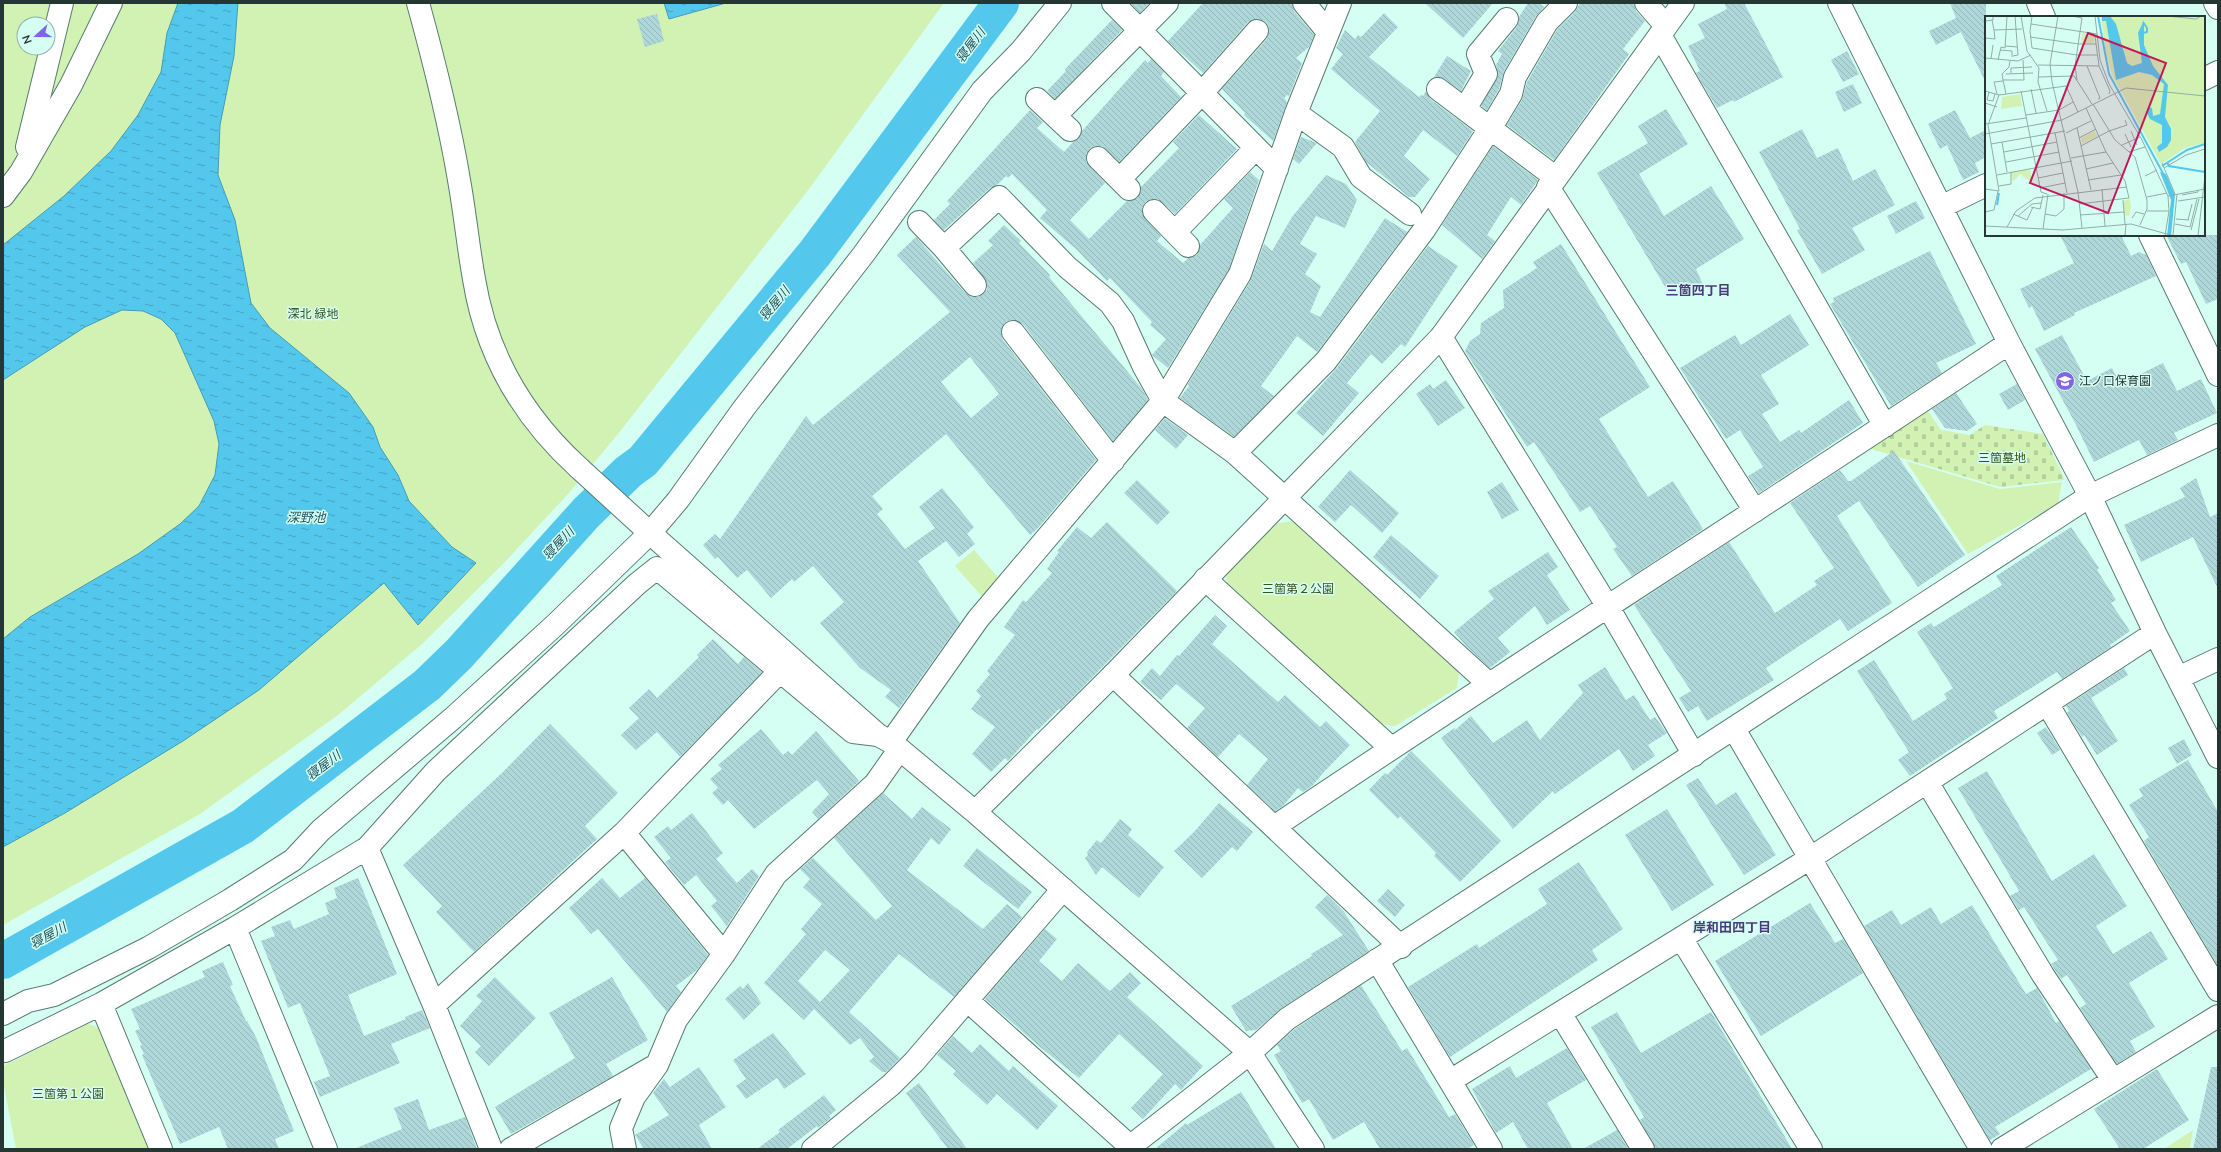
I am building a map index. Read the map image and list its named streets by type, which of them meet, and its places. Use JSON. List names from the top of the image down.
{
  "districts": ["三箇四丁目", "岸和田四丁目"],
  "water": ["寝屋川", "深野池"],
  "parks": [
    "深北 緑地",
    "三箇墓地",
    "三箇第２公園",
    "三箇第１公園"
  ],
  "places": {
    "school or university": ["江ノ口保育園"]
  },
  "north": "left"
}
